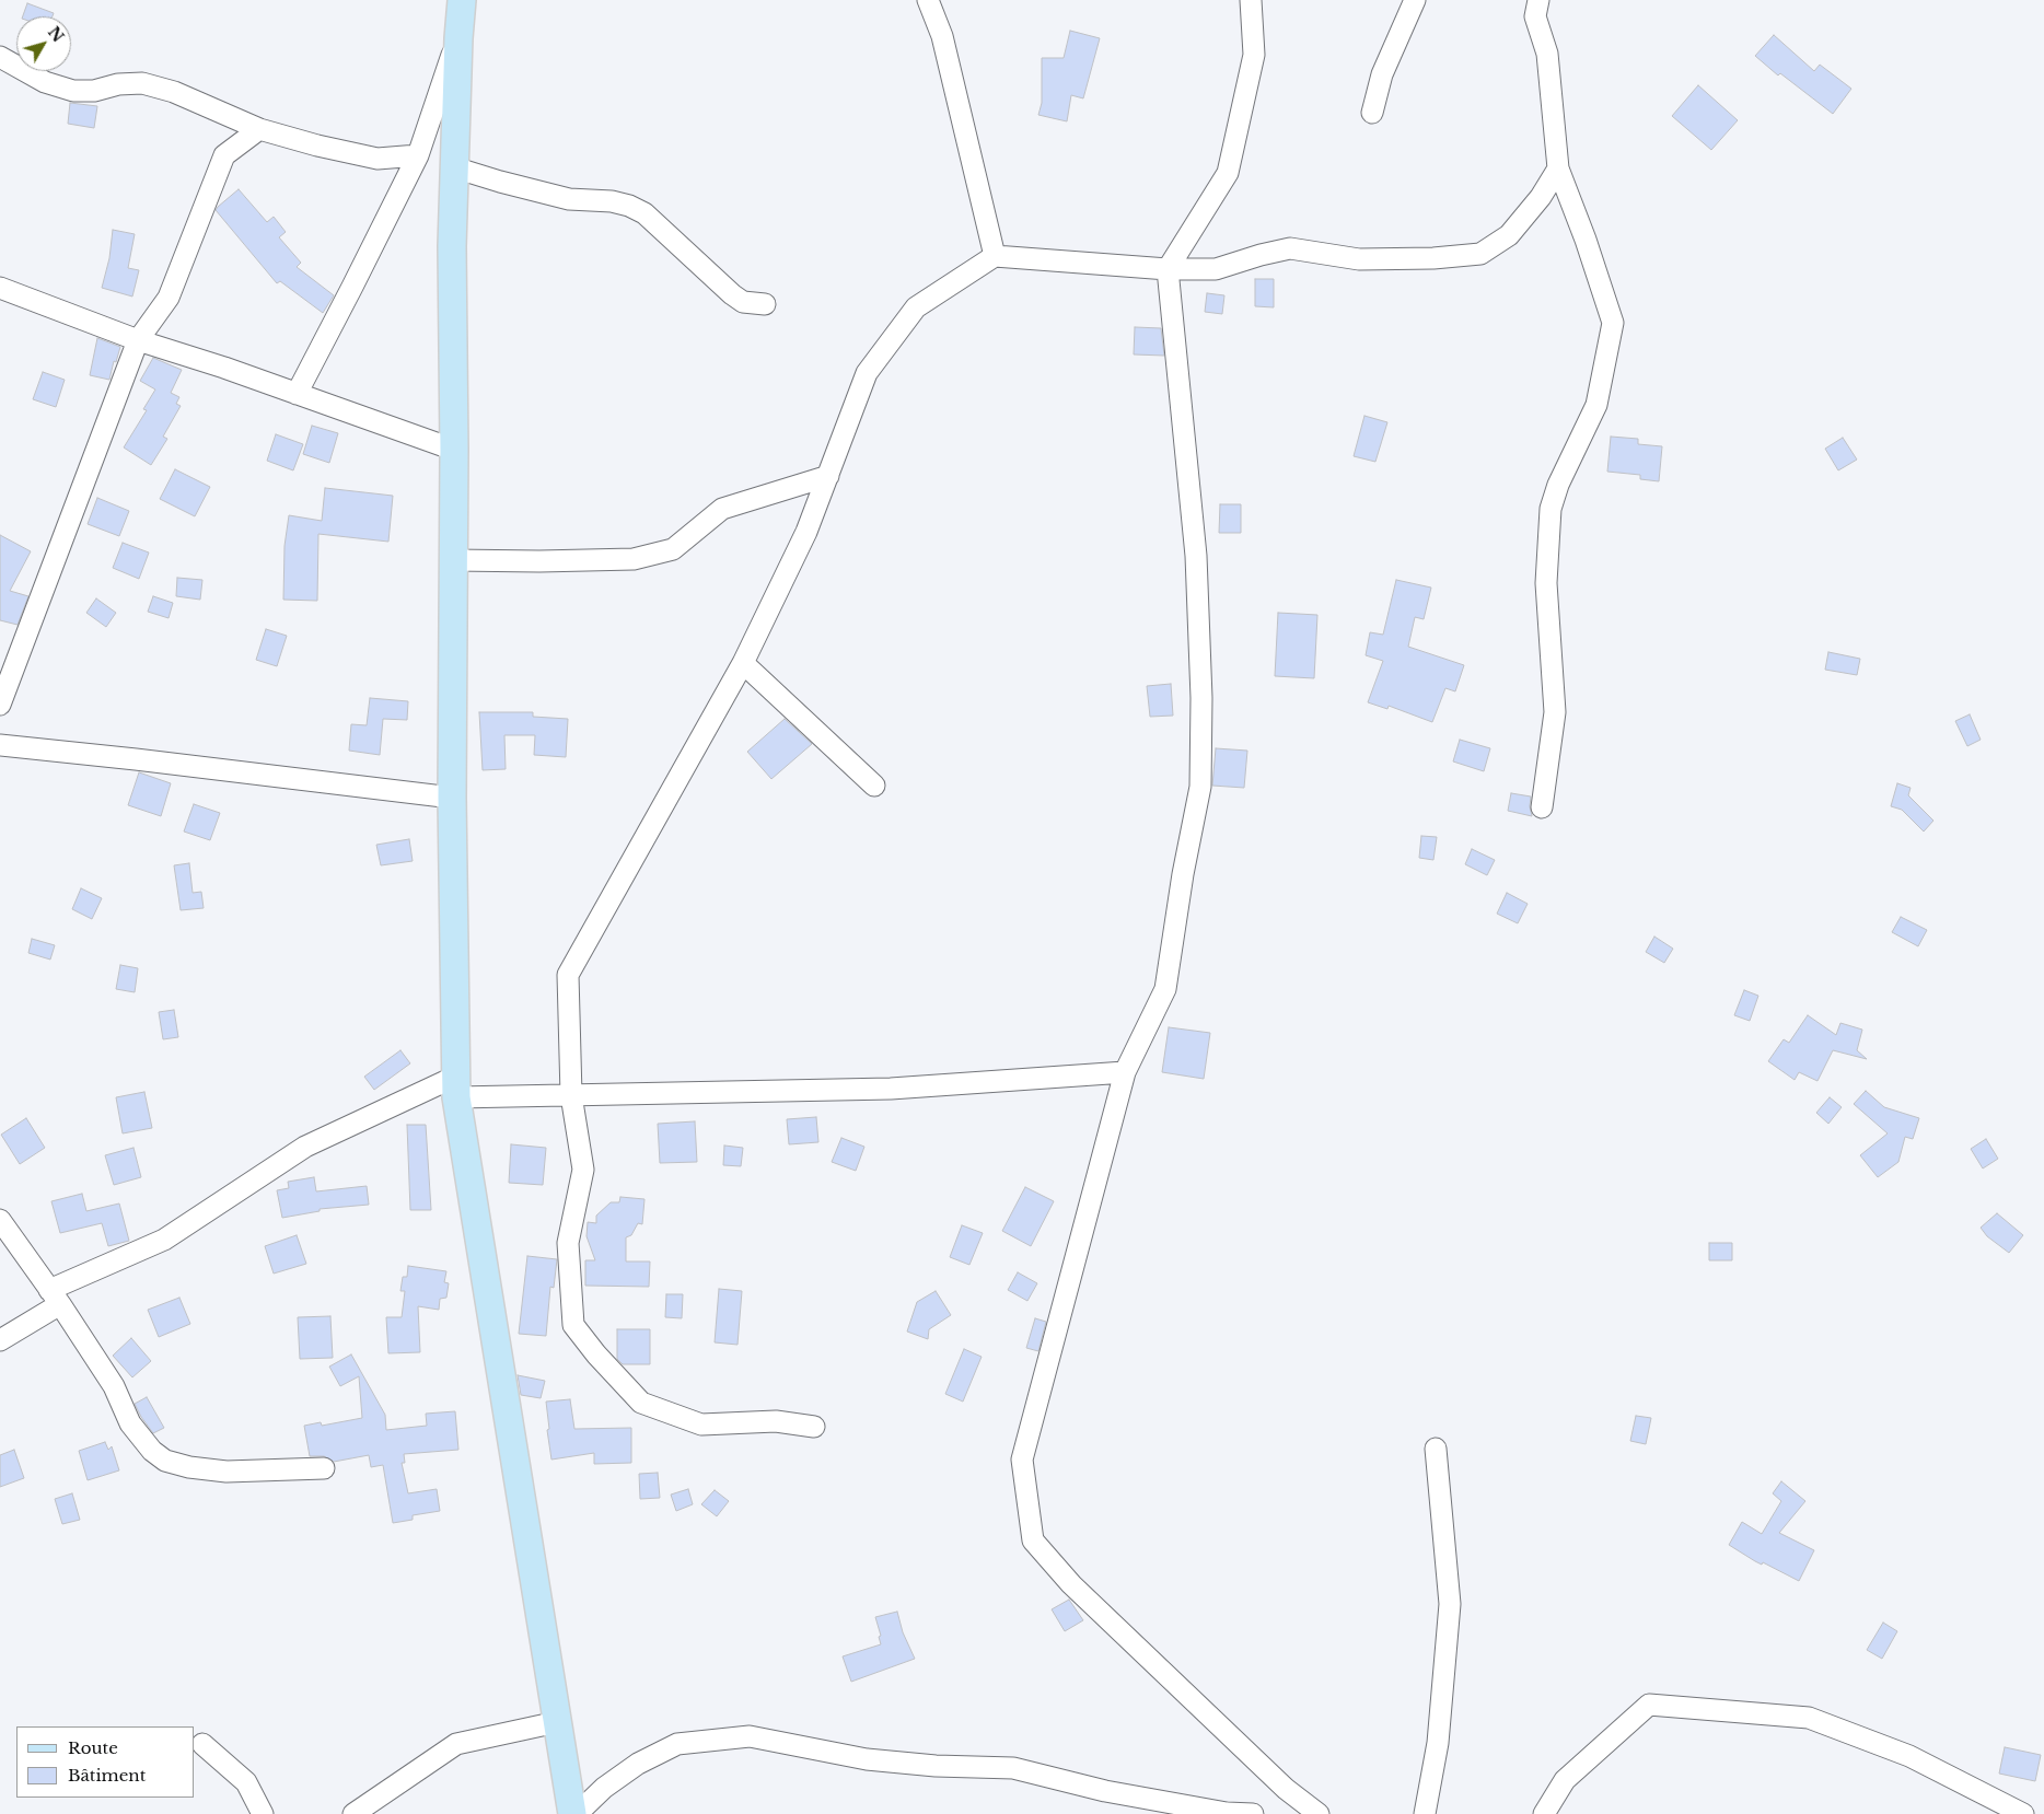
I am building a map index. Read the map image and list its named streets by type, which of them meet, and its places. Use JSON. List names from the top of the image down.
{
  "legend": ["Route", "Bâtiment"],
  "north": "top right"
}
